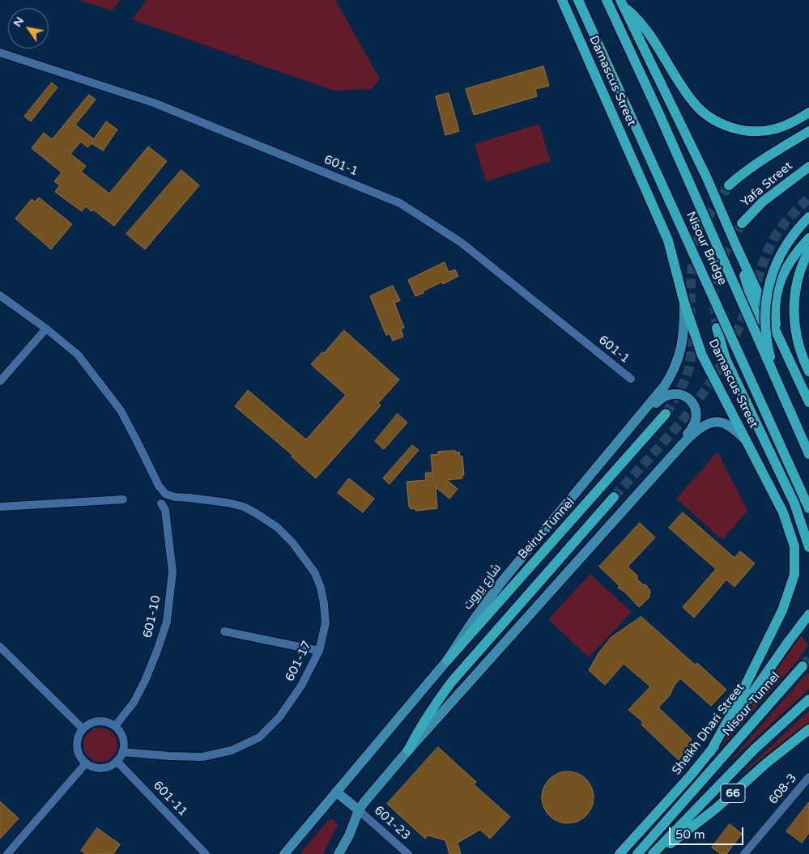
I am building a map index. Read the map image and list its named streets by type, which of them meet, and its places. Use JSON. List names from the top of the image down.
{
  "streets": {
    "main road": [
      "Damascus Street",
      "Yafa Street",
      "Nisour Bridge",
      "Beirut Tunnel",
      "شارع بيروت",
      "Nisour Tunnel",
      "Sheikh Dhari Street",
      "66"
    ],
    "street": [
      "601-1",
      "601-10",
      "601-17",
      "608-3",
      "601-11",
      "601-23"
    ]
  },
  "crossings": [
    ["Damascus Street", "شارع بيروت"],
    ["Damascus Street", "Sheikh Dhari Street"],
    ["Beirut Tunnel", "شارع بيروت"],
    ["601-10", "601-17"],
    ["601-10", "601-11"],
    ["601-17", "601-11"]
  ],
  "scale_bar": "50 m",
  "north": "top left"
}
